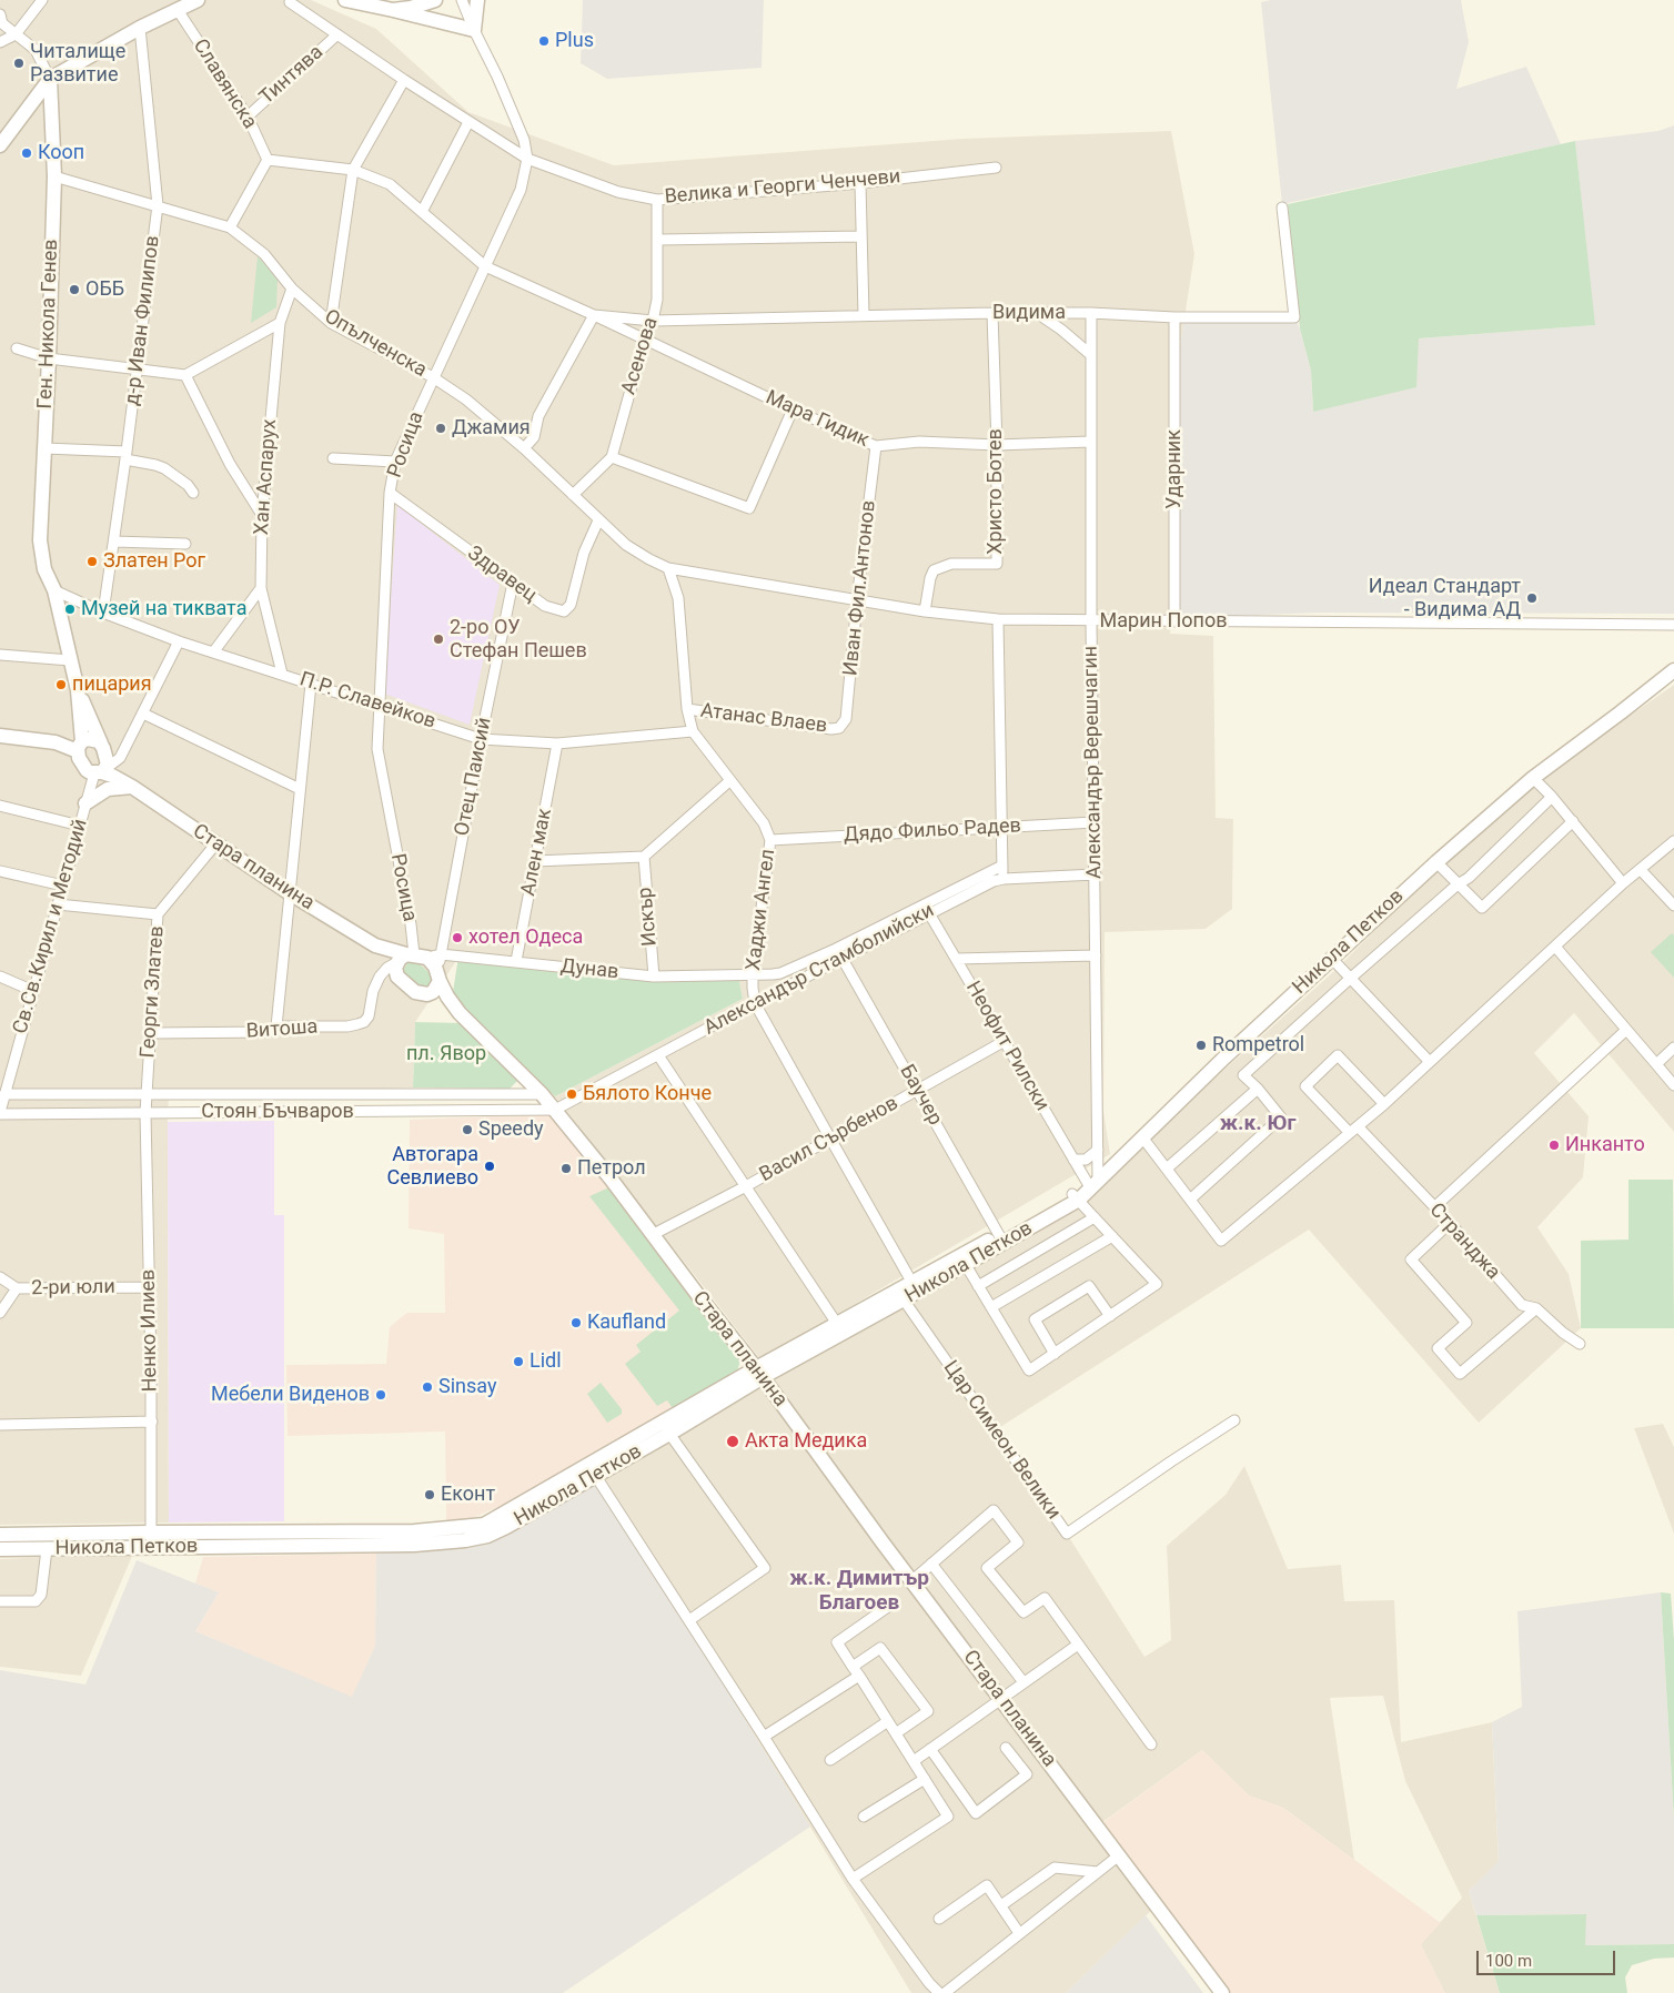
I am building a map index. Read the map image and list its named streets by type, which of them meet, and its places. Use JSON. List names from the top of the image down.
{
  "streets": {
    "street": [
      "Тинтява",
      "Славянска",
      "Велика и Георги Ченчеви",
      "Видима",
      "д-р Иван Филипов",
      "Ген. Никола Генев",
      "Опълченска",
      "Асенова",
      "Мара Гидик",
      "Росица",
      "Ударник",
      "Хан Аспарух",
      "Христо Ботев",
      "Здравец",
      "Иван Фил.Антонов",
      "Марин Попов",
      "П.Р. Славейков",
      "Атанас Влаев",
      "Александър Верешчагин",
      "Отец Паисий",
      "Дядо Фильо Радев",
      "Ален мак",
      "Стара планина",
      "Хаджи Ангел",
      "Искър",
      "Св.Св.Кирил и Методий",
      "Никола Петков",
      "Дунав",
      "Александър Стамболийски",
      "Георги Златев",
      "Витоша",
      "Неофит Рилски",
      "Баучер",
      "Стоян Бъчваров",
      "Васил Сърбенов",
      "Странджа",
      "2-ри юли",
      "Ненко Илиев",
      "Цар Симеон Велики"
    ]
  },
  "crossings": [
    ["Тинтява", "Славянска"],
    ["Тинтява", "Велика и Георги Ченчеви"],
    ["Славянска", "Мара Гидик"],
    ["Велика и Георги Ченчеви", "Асенова"],
    ["Велика и Георги Ченчеви", "Росица"],
    ["Видима", "Асенова"],
    ["Видима", "Мара Гидик"],
    ["Видима", "Ударник"],
    ["Видима", "Христо Ботев"],
    ["Видима", "Александър Верешчагин"],
    ["д-р Иван Филипов", "Опълченска"],
    ["д-р Иван Филипов", "П.Р. Славейков"],
    ["Ген. Никола Генев", "Опълченска"],
    ["Ген. Никола Генев", "Стара планина"],
    ["Опълченска", "Росица"],
    ["Опълченска", "Хан Аспарух"],
    ["Опълченска", "Здравец"],
    ["Опълченска", "Марин Попов"],
    ["Опълченска", "Хаджи Ангел"],
    ["Асенова", "Мара Гидик"],
    ["Мара Гидик", "Росица"],
    ["Мара Гидик", "Христо Ботев"],
    ["Мара Гидик", "Иван Фил.Антонов"],
    ["Мара Гидик", "Александър Верешчагин"],
    ["Росица", "Здравец"],
    ["Росица", "П.Р. Славейков"],
    ["Росица", "Отец Паисий"],
    ["Росица", "Стара планина"],
    ["Росица", "Дунав"],
    ["Росица", "Витоша"],
    ["Ударник", "Марин Попов"],
    ["Хан Аспарух", "П.Р. Славейков"],
    ["Христо Ботев", "Марин Попов"],
    ["Здравец", "Отец Паисий"],
    ["Иван Фил.Антонов", "Марин Попов"],
    ["Иван Фил.Антонов", "Атанас Влаев"],
    ["Марин Попов", "Александър Верешчагин"],
    ["Марин Попов", "Хаджи Ангел"],
    ["П.Р. Славейков", "Отец Паисий"],
    ["П.Р. Славейков", "Ален мак"],
    ["П.Р. Славейков", "Стара планина"],
    ["П.Р. Славейков", "Хаджи Ангел"],
    ["П.Р. Славейков", "Св.Св.Кирил и Методий"],
    ["Атанас Влаев", "Хаджи Ангел"],
    ["Александър Верешчагин", "Дядо Фильо Радев"],
    ["Александър Верешчагин", "Никола Петков"],
    ["Александър Верешчагин", "Александър Стамболийски"],
    ["Александър Верешчагин", "Неофит Рилски"],
    ["Отец Паисий", "Стара планина"],
    ["Отец Паисий", "Дунав"],
    ["Отец Паисий", "Витоша"],
    ["Дядо Фильо Радев", "Хаджи Ангел"],
    ["Ален мак", "Дунав"],
    ["Стара планина", "Св.Св.Кирил и Методий"],
    ["Стара планина", "Никола Петков"],
    ["Стара планина", "Дунав"],
    ["Стара планина", "Александър Стамболийски"],
    ["Стара планина", "Георги Златев"],
    ["Стара планина", "Витоша"],
    ["Стара планина", "Стоян Бъчваров"],
    ["Стара планина", "Васил Сърбенов"],
    ["Хаджи Ангел", "Дунав"],
    ["Хаджи Ангел", "Александър Стамболийски"],
    ["Искър", "Дунав"],
    ["Св.Св.Кирил и Методий", "Стоян Бъчваров"],
    ["Никола Петков", "Неофит Рилски"],
    ["Никола Петков", "Баучер"],
    ["Никола Петков", "Ненко Илиев"],
    ["Никола Петков", "Цар Симеон Велики"],
    ["Дунав", "Александър Стамболийски"],
    ["Дунав", "Витоша"],
    ["Александър Стамболийски", "Неофит Рилски"],
    ["Александър Стамболийски", "Баучер"],
    ["Александър Стамболийски", "Стоян Бъчваров"],
    ["Георги Златев", "Витоша"],
    ["Георги Златев", "Стоян Бъчваров"],
    ["Георги Златев", "Ненко Илиев"],
    ["Неофит Рилски", "Васил Сърбенов"],
    ["Баучер", "Васил Сърбенов"],
    ["Стоян Бъчваров", "Ненко Илиев"],
    ["2-ри юли", "Ненко Илиев"]
  ],
  "districts": ["ж.к. Юг", "ж.к. Димитър Благоев"],
  "parks": ["пл. Явор"],
  "places": [
    "Plus",
    "Читалище Развитие",
    "Кооп",
    "ОББ",
    "Джамия",
    "Златен Рог",
    "Идеал Стандарт - Видима АД",
    "Музей на тиквата",
    "2-ро ОУ Стефан Пешев",
    "пицария",
    "хотел Одеса",
    "Rompetrol",
    "Бялото Конче",
    "Speedy",
    "Инканто",
    "Автогара Севлиево",
    "Петрол",
    "Kaufland",
    "Lidl",
    "Sinsay",
    "Мебели Виденов",
    "Акта Медика",
    "Еконт"
  ],
  "scale_bar": "100 m"
}
